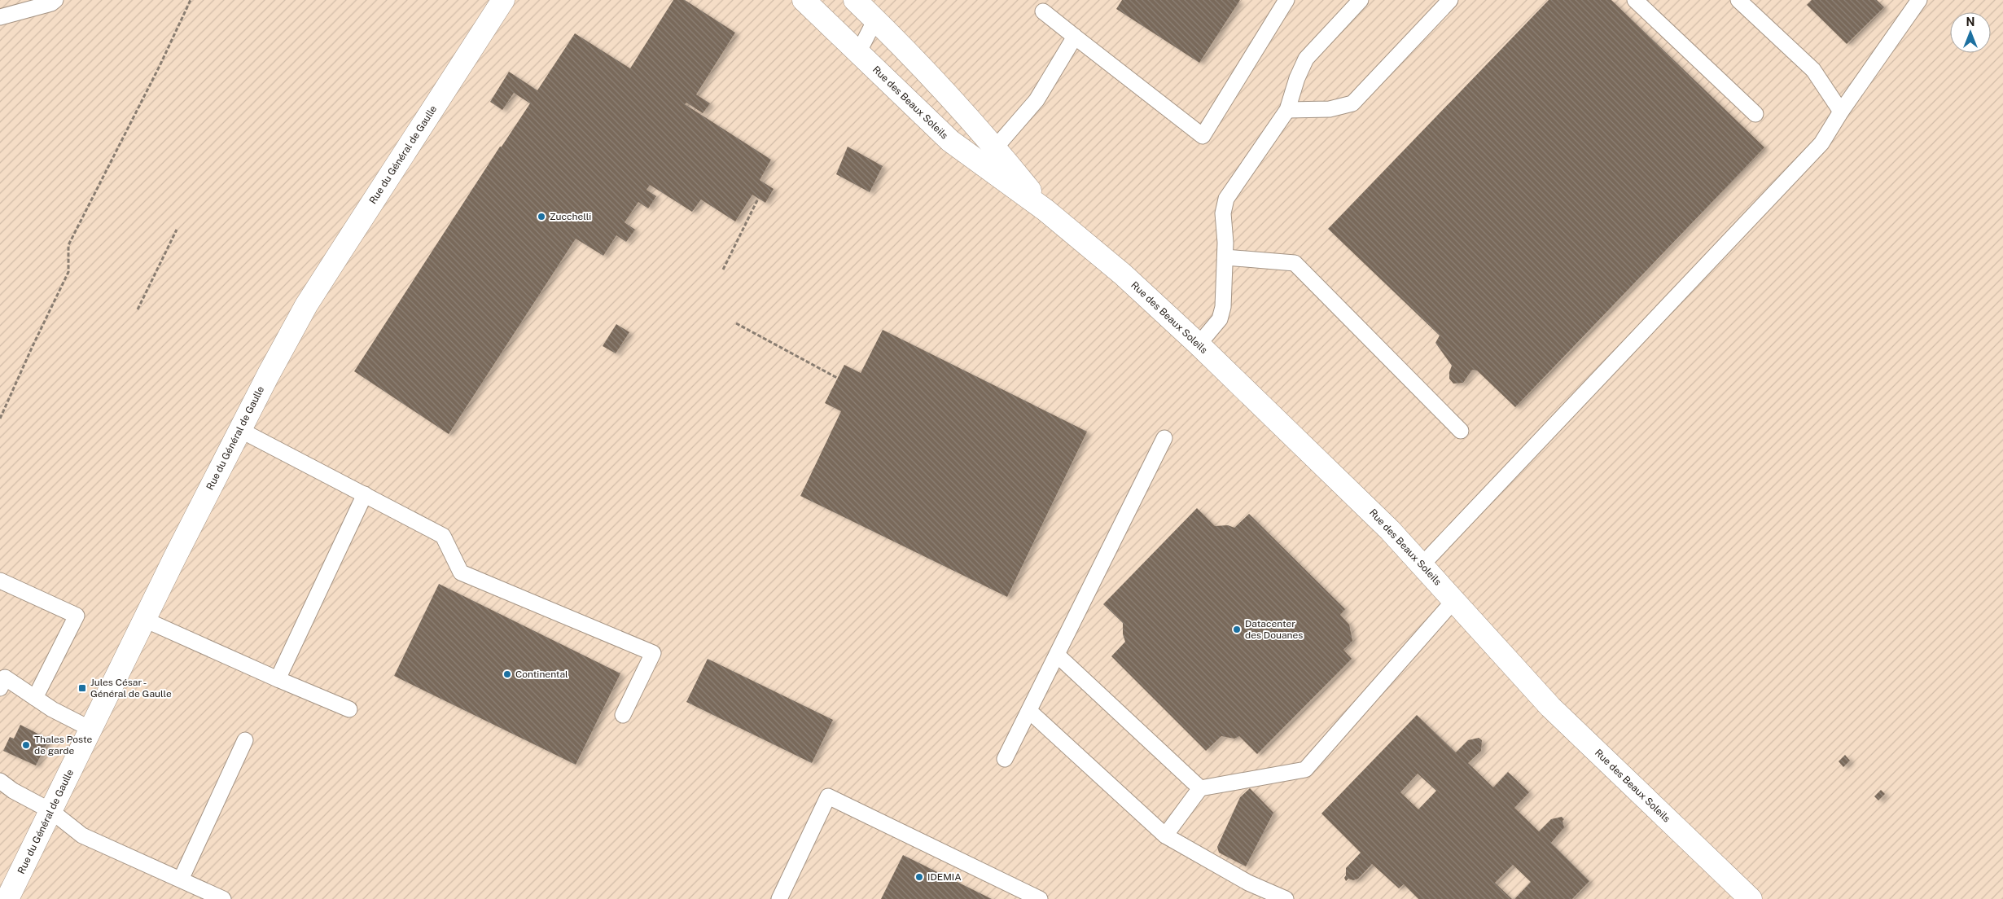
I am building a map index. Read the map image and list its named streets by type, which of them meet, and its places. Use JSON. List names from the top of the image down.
{
  "streets": {
    "main road": ["Rue des Beaux Soleils", "Rue du Général de Gaulle"]
  },
  "places": {
    "other": [
      "Zucchelli",
      "Datacenter des Douanes",
      "Continental",
      "Thales Poste de garde",
      "IDEMIA"
    ],
    "transit": ["Jules César - Général de Gaulle"]
  },
  "north": "top"
}
